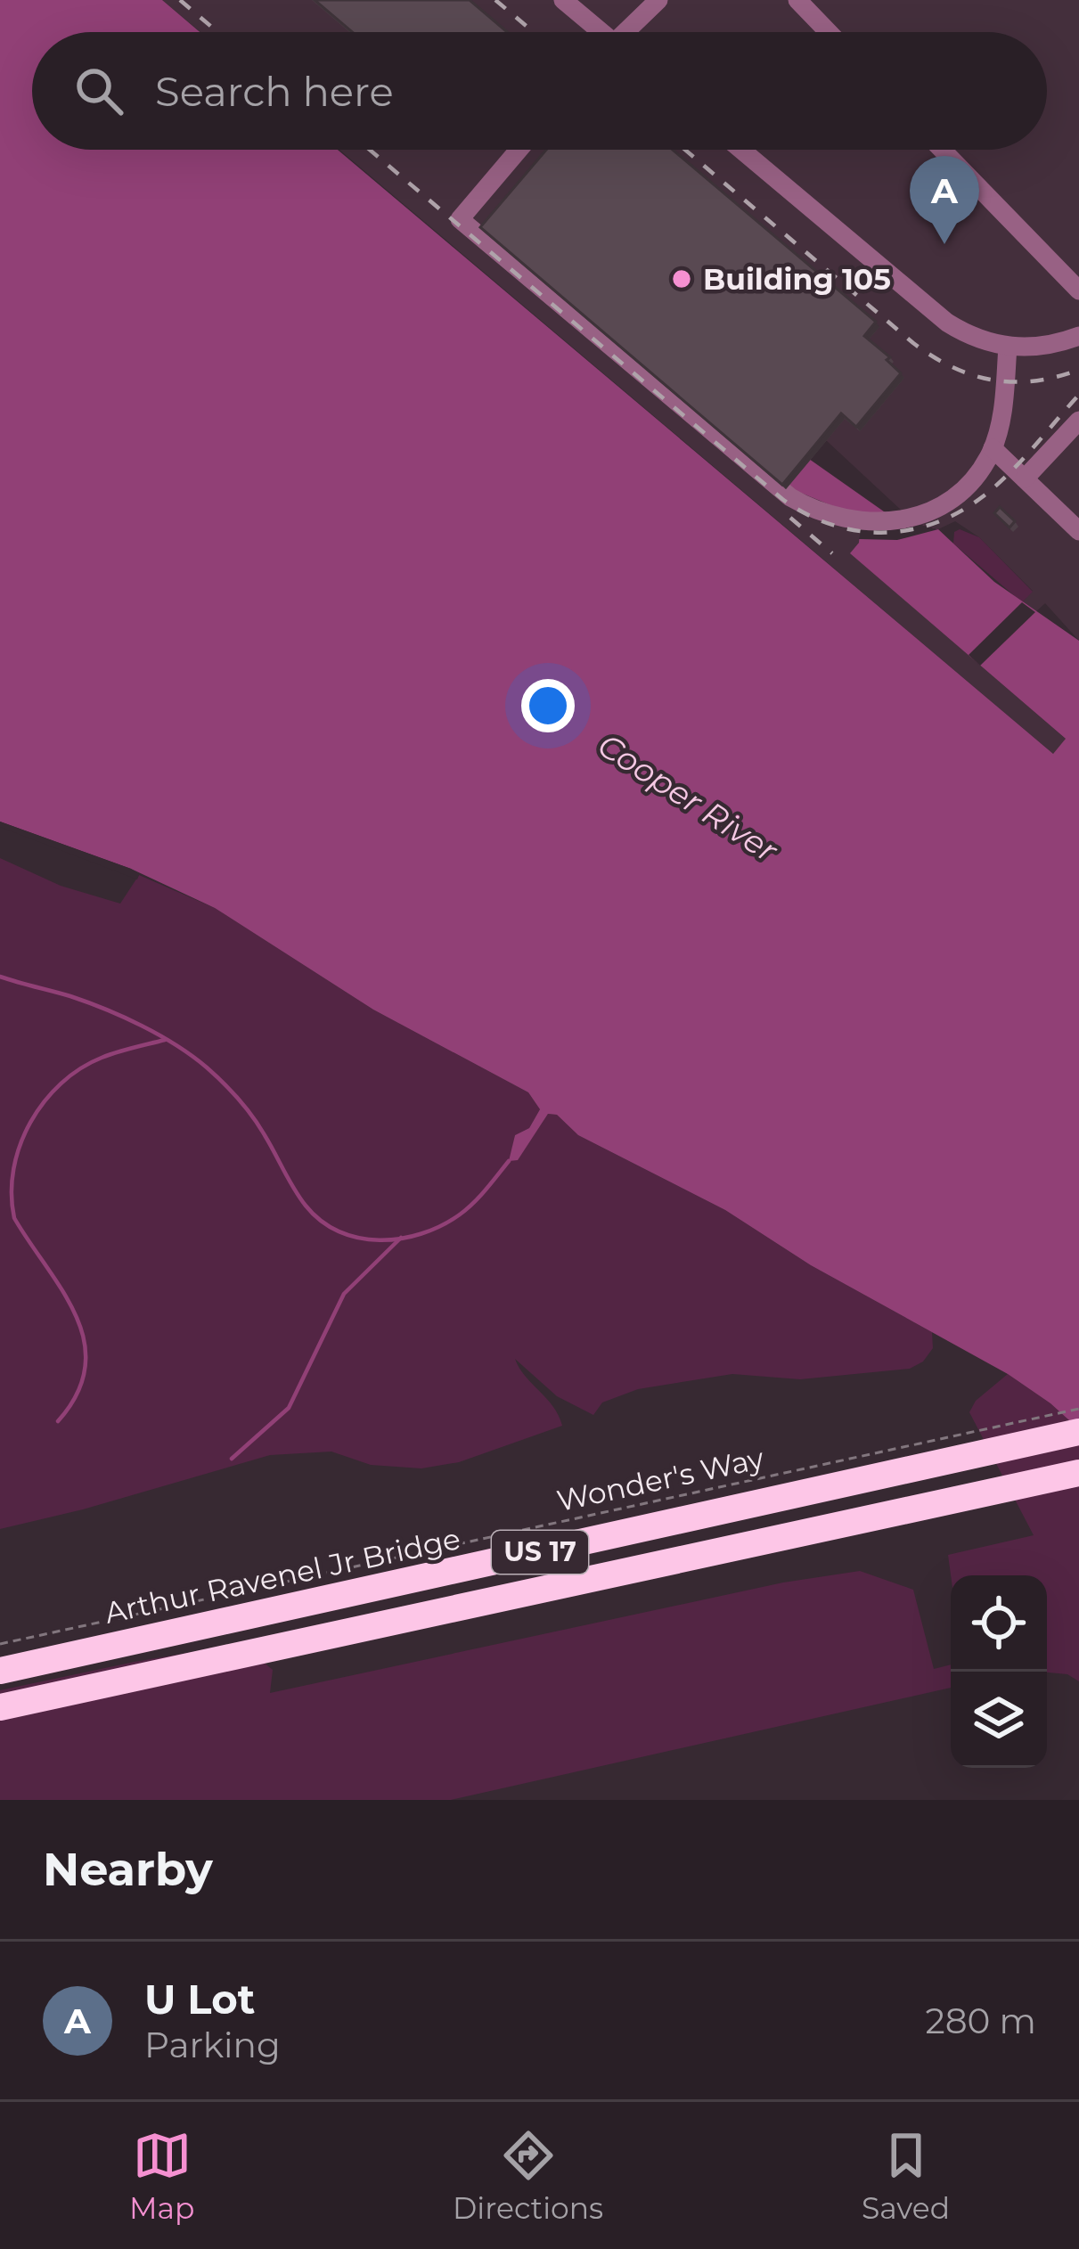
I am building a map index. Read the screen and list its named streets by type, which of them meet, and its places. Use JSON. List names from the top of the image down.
{
  "streets": {
    "highway": ["US 17", "Arthur Ravenel Jr Bridge"],
    "path": ["Wonder's Way"]
  },
  "water": ["Cooper River"],
  "places": ["Building 105"],
  "page": {
    "search": "Search here",
    "pins": "A",
    "heading": "Nearby",
    "list": [
      {
        "mark": "A",
        "name": "U Lot",
        "note": "Parking",
        "value": "280 m"
      }
    ],
    "nav": ["Map", "Directions", "Saved"]
  }
}
